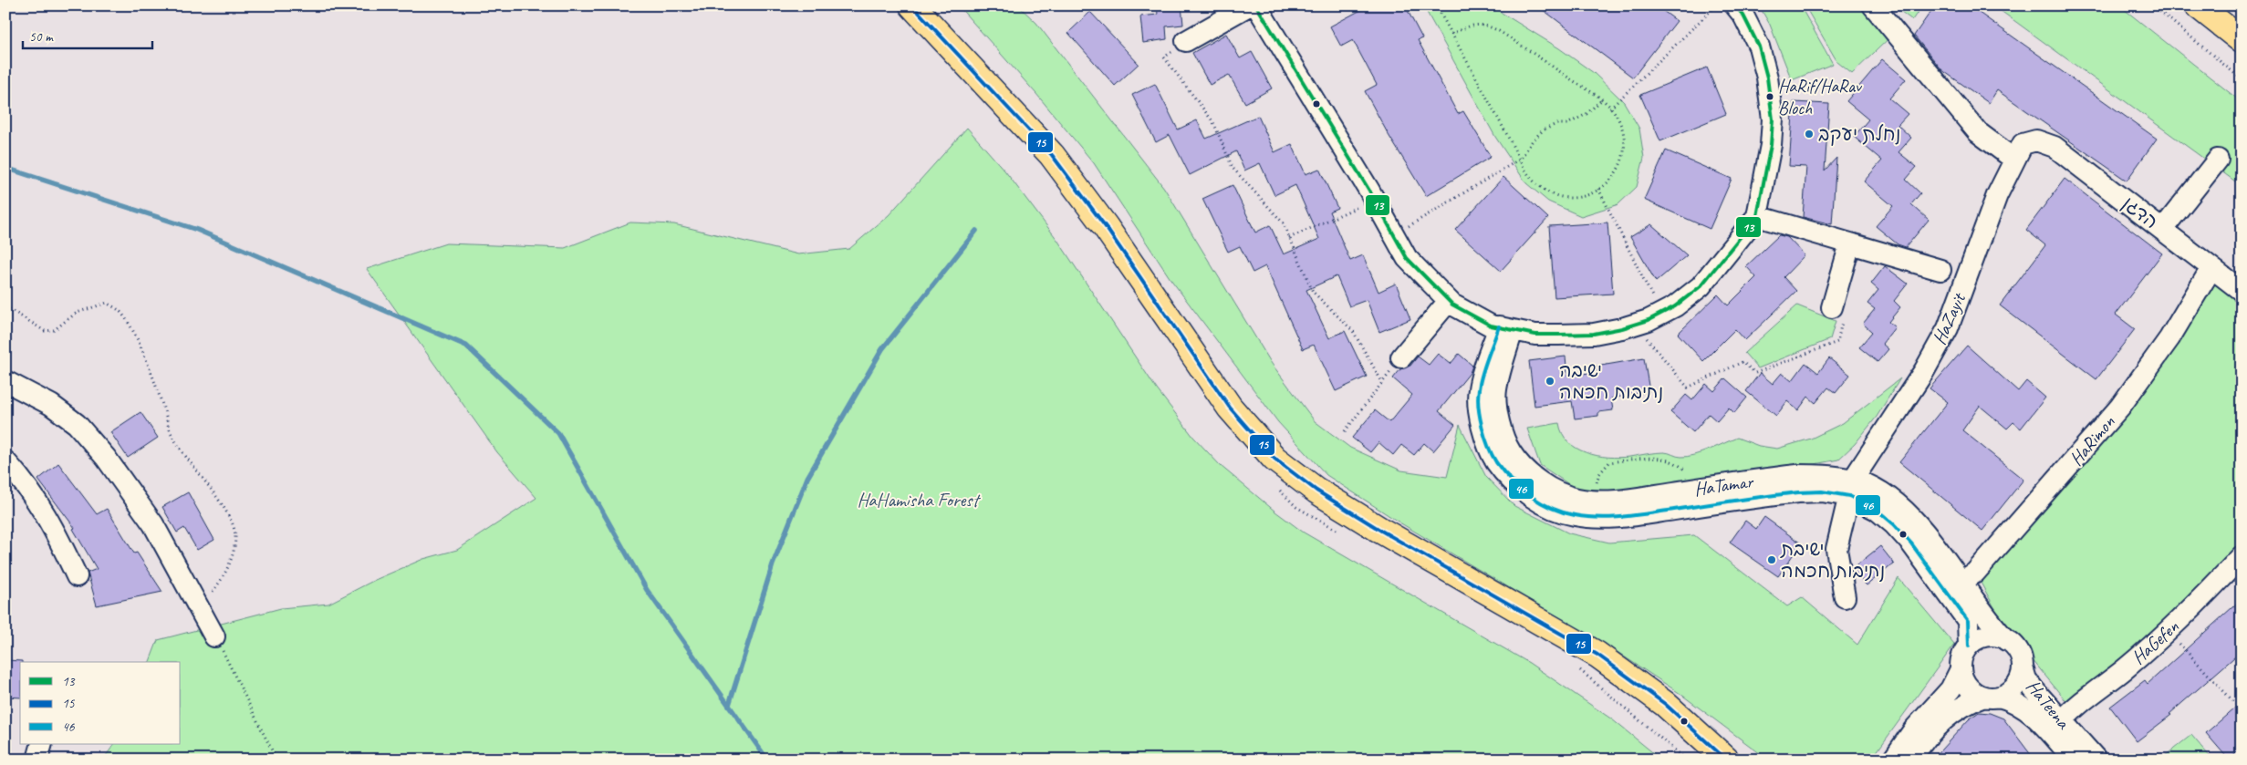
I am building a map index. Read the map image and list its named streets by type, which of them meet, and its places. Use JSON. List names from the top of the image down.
{
  "streets": {
    "street": [
      "הדגן",
      "HaZayit",
      "HaRimon",
      "HaTamar",
      "HaGefen",
      "HaTeena"
    ]
  },
  "crossings": [
    ["הדגן", "HaZayit"],
    ["הדגן", "HaRimon"],
    ["HaZayit", "HaTamar"],
    ["HaRimon", "HaTamar"],
    ["HaTamar", "HaTeena"],
    ["HaGefen", "HaTeena"]
  ],
  "parks": ["HaHamisha Forest"],
  "places": [
    "HaRif/HaRav Bloch",
    "נחלת יעקב",
    "ישיבה נתיבות חכמה",
    "ישיבת נתיבות חכמה"
  ],
  "lines": ["transit line 13", "transit line 15", "transit line 46"],
  "legend": ["13", "15", "46"],
  "scale_bar": "50 m"
}
